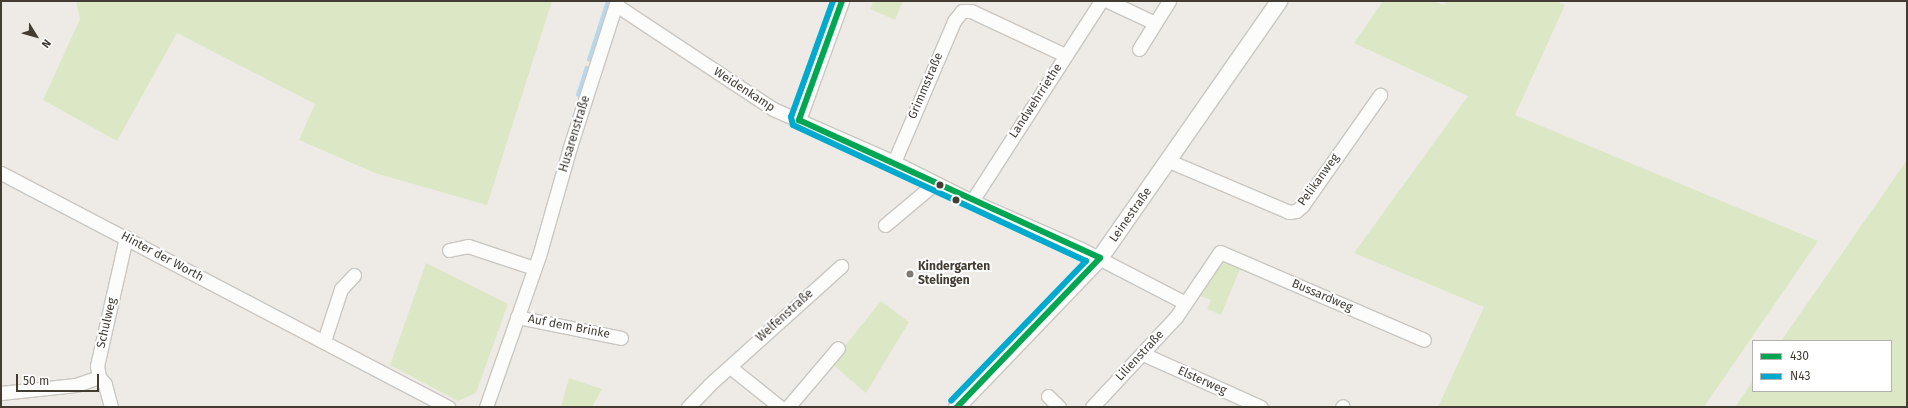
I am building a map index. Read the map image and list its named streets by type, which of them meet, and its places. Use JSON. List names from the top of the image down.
{
  "streets": {
    "street": [
      "Grimmstraße",
      "Weidenkamp",
      "Landwehrriethe",
      "Husarenstraße",
      "Pelikanweg",
      "Leinestraße",
      "Hinter der Worth",
      "Bussardweg",
      "Welfenstraße",
      "Schulweg",
      "Auf dem Brinke",
      "Lilienstraße",
      "Elsterweg"
    ]
  },
  "crossings": [
    ["Grimmstraße", "Weidenkamp"],
    ["Grimmstraße", "Landwehrriethe"],
    ["Weidenkamp", "Landwehrriethe"],
    ["Weidenkamp", "Husarenstraße"],
    ["Weidenkamp", "Leinestraße"],
    ["Husarenstraße", "Auf dem Brinke"],
    ["Pelikanweg", "Leinestraße"],
    ["Hinter der Worth", "Schulweg"],
    ["Bussardweg", "Lilienstraße"],
    ["Lilienstraße", "Elsterweg"]
  ],
  "places": ["Kindergarten Stelingen"],
  "lines": ["transit line 430", "transit line N43"],
  "legend": ["430", "N43"],
  "scale_bar": "50 m",
  "north": "bottom right"
}
